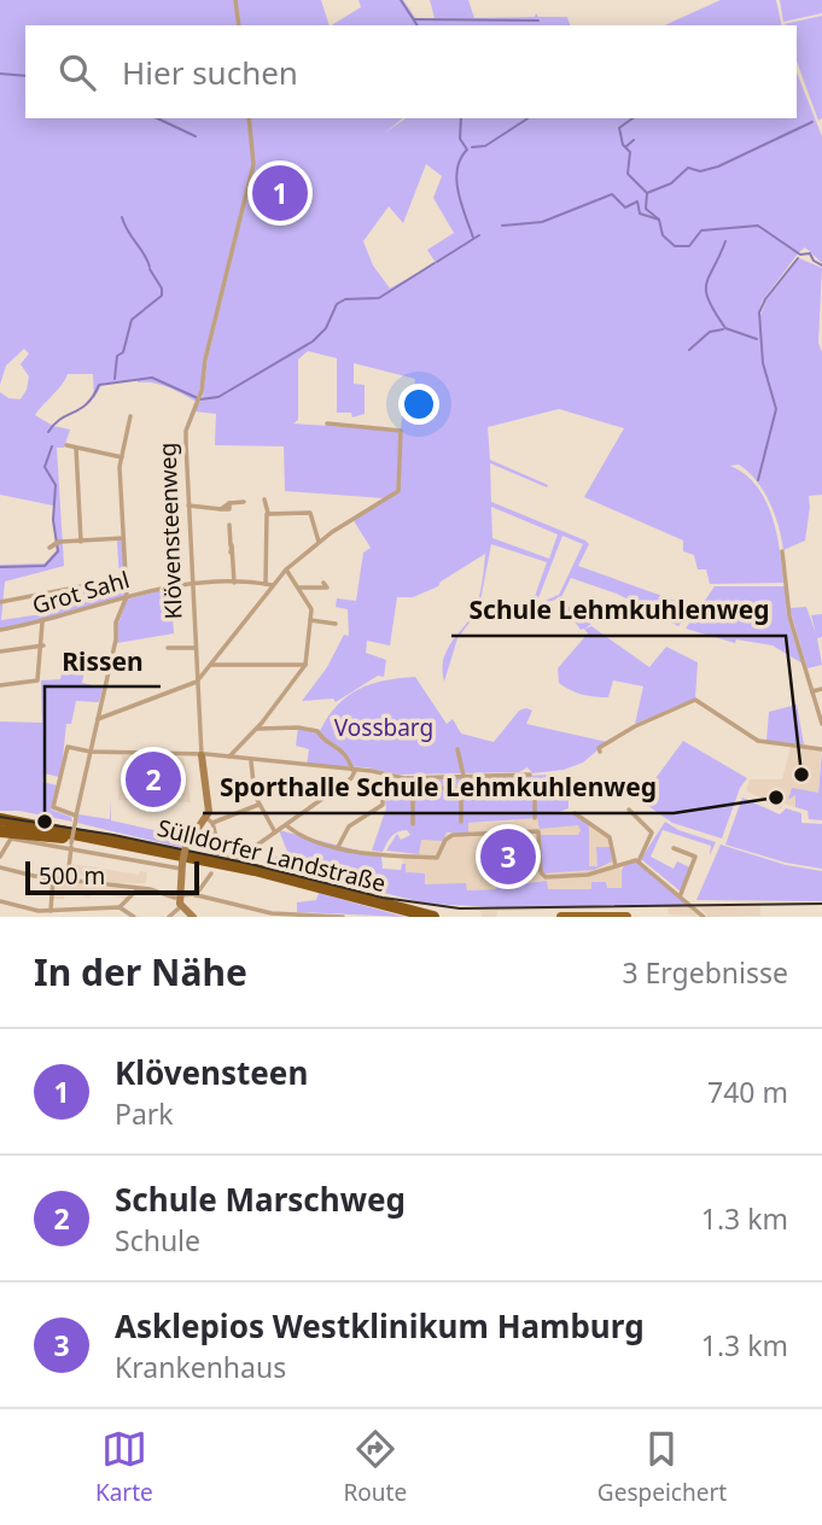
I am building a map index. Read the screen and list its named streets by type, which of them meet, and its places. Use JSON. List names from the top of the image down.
{
  "streets": {
    "highway": ["Sülldorfer Landstraße"],
    "street": ["Klövensteenweg", "Grot Sahl"]
  },
  "crossings": [
    ["Klövensteenweg", "Grot Sahl"]
  ],
  "parks": ["Vossbarg"],
  "places": ["Schule Lehmkuhlenweg", "Sporthalle Schule Lehmkuhlenweg", "Rissen"],
  "scale_bar": "500 m",
  "page": {
    "search": "Hier suchen",
    "pins": ["1", "2", "3"],
    "scale": "500 m",
    "heading": ["In der Nähe", "3 Ergebnisse"],
    "list": [
      {
        "mark": "1",
        "name": "Klövensteen",
        "note": "Park",
        "value": "740 m"
      },
      {
        "mark": "2",
        "name": "Schule Marschweg",
        "note": "Schule",
        "value": "1.3 km"
      },
      {
        "mark": "3",
        "name": "Asklepios Westklinikum Hamburg",
        "note": "Krankenhaus",
        "value": "1.3 km"
      }
    ],
    "nav": ["Karte", "Route", "Gespeichert"]
  }
}
